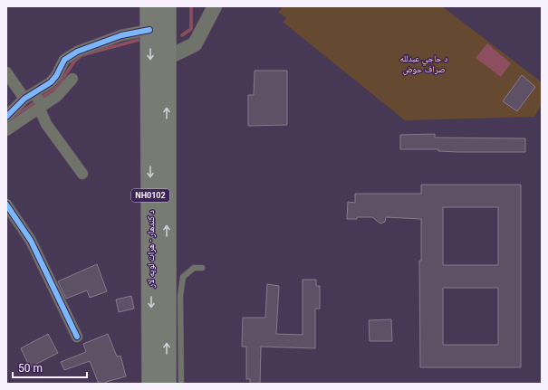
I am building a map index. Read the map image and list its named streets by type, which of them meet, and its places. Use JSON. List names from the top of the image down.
{
  "streets": {
    "highway": ["NH0102", "د کندهار - هرات لويه لار"]
  },
  "parks": ["د حاجي عبدلله صراف حوض"],
  "scale_bar": "50 m"
}
